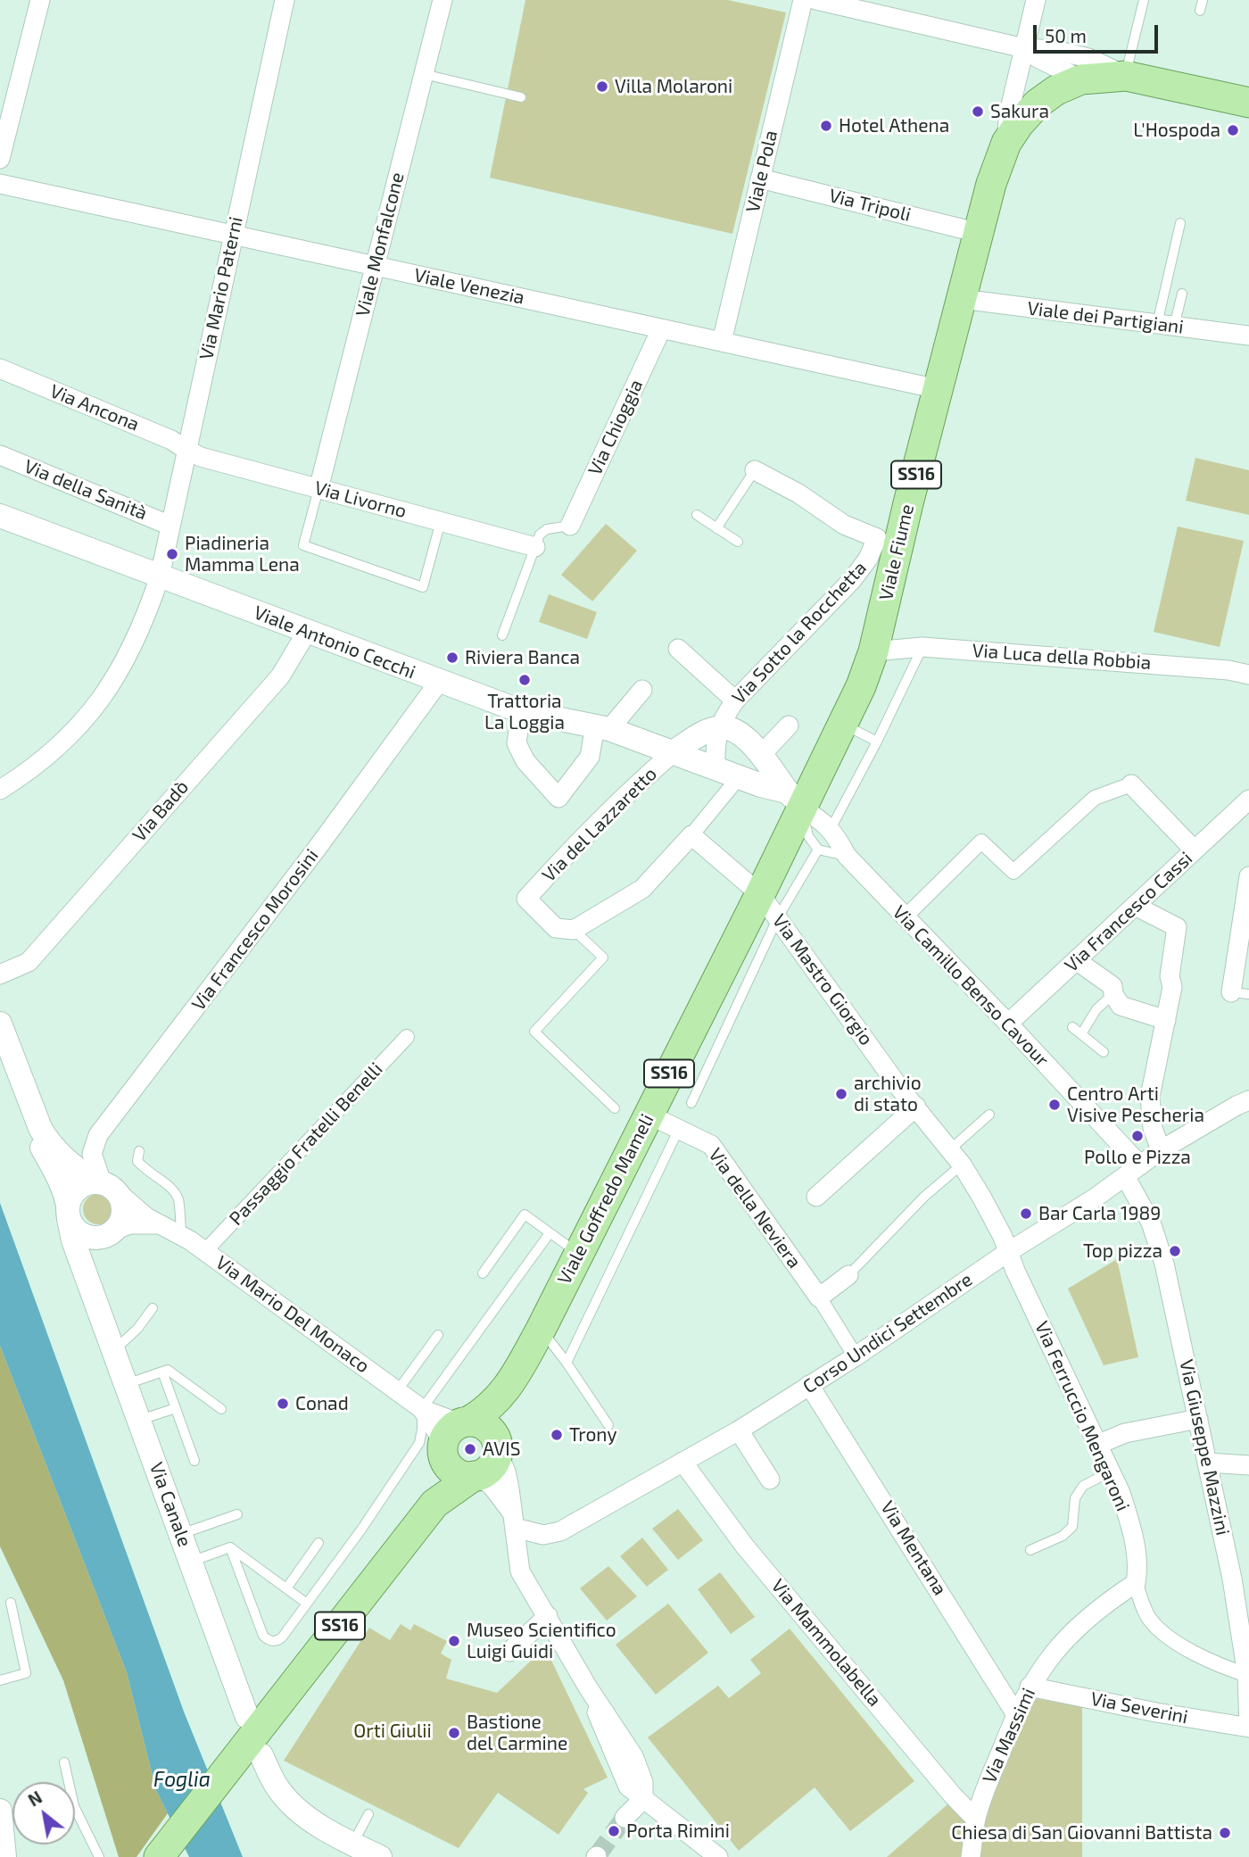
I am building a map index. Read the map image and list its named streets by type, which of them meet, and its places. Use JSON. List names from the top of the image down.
{
  "streets": {
    "main road": ["SS16", "Viale Fiume", "Viale Goffredo Mameli"],
    "street": [
      "Viale Pola",
      "Via Tripoli",
      "Viale Monfalcone",
      "Viale Venezia",
      "Via Mario Paterni",
      "Viale dei Partigiani",
      "Via Ancona",
      "Via Chioggia",
      "Via della Sanità",
      "Via Livorno",
      "Via Sotto la Rocchetta",
      "Viale Antonio Cecchi",
      "Via Luca della Robbia",
      "Via Badò",
      "Via del Lazzaretto",
      "Via Francesco Cassi",
      "Via Francesco Morosini",
      "Via Mastro Giorgio",
      "Via Camillo Benso Cavour",
      "Passaggio Fratelli Benelli",
      "Via della Neviera",
      "Via Mario Del Monaco",
      "Corso Undici Settembre",
      "Via Ferruccio Mengaroni",
      "Via Giuseppe Mazzini",
      "Via Canale",
      "Via Mentana",
      "Via Mammolabella",
      "Via Severini",
      "Via Massimi"
    ]
  },
  "crossings": [
    ["Viale Pola", "Via Tripoli"],
    ["Viale Pola", "Viale Venezia"],
    ["Via Tripoli", "Viale Fiume"],
    ["Viale Monfalcone", "Viale Venezia"],
    ["Viale Monfalcone", "Via Livorno"],
    ["Viale Venezia", "Via Mario Paterni"],
    ["Viale Venezia", "Via Chioggia"],
    ["Viale Venezia", "Viale Fiume"],
    ["Via Mario Paterni", "Via Ancona"],
    ["Via Mario Paterni", "Via della Sanità"],
    ["Via Mario Paterni", "Via Livorno"],
    ["Via Mario Paterni", "Viale Antonio Cecchi"],
    ["Viale dei Partigiani", "Viale Fiume"],
    ["Via Ancona", "Via Livorno"],
    ["SS16", "Viale Fiume"],
    ["Viale Fiume", "Via Sotto la Rocchetta"],
    ["Viale Fiume", "Viale Antonio Cecchi"],
    ["Viale Fiume", "Via Luca della Robbia"],
    ["Viale Fiume", "Via Camillo Benso Cavour"],
    ["Viale Fiume", "Viale Goffredo Mameli"],
    ["Viale Antonio Cecchi", "Via Badò"],
    ["Viale Antonio Cecchi", "Via del Lazzaretto"],
    ["Viale Antonio Cecchi", "Via Francesco Morosini"],
    ["Viale Antonio Cecchi", "Via Camillo Benso Cavour"],
    ["Viale Antonio Cecchi", "Viale Goffredo Mameli"],
    ["Via Francesco Cassi", "Via Camillo Benso Cavour"],
    ["Via Francesco Morosini", "Via Mario Del Monaco"],
    ["Via Francesco Morosini", "Via Canale"],
    ["Via Mastro Giorgio", "Viale Goffredo Mameli"],
    ["Via Mastro Giorgio", "Corso Undici Settembre"],
    ["Via Mastro Giorgio", "Via Ferruccio Mengaroni"],
    ["Via Camillo Benso Cavour", "Viale Goffredo Mameli"],
    ["Via Camillo Benso Cavour", "Corso Undici Settembre"],
    ["Via Camillo Benso Cavour", "Via Giuseppe Mazzini"],
    ["Passaggio Fratelli Benelli", "Via Mario Del Monaco"],
    ["Viale Goffredo Mameli", "Via della Neviera"],
    ["Viale Goffredo Mameli", "Via Mario Del Monaco"],
    ["Via Mario Del Monaco", "Via Canale"],
    ["Corso Undici Settembre", "Via Ferruccio Mengaroni"],
    ["Corso Undici Settembre", "Via Giuseppe Mazzini"],
    ["Corso Undici Settembre", "Via Mentana"],
    ["Corso Undici Settembre", "Via Mammolabella"],
    ["Via Ferruccio Mengaroni", "Via Giuseppe Mazzini"],
    ["Via Ferruccio Mengaroni", "Via Massimi"],
    ["Via Giuseppe Mazzini", "Via Severini"],
    ["Via Mentana", "Via Massimi"],
    ["Via Mammolabella", "Via Massimi"],
    ["Via Severini", "Via Massimi"]
  ],
  "water": ["Foglia"],
  "parks": ["Orti Giulii"],
  "places": [
    "Villa Molaroni",
    "Sakura",
    "Hotel Athena",
    "L'Hospoda",
    "Piadineria Mamma Lena",
    "Riviera Banca",
    "Trattoria La Loggia",
    "archivio di stato",
    "Centro Arti Visive Pescheria",
    "Pollo e Pizza",
    "Bar Carla 1989",
    "Top pizza",
    "Conad",
    "Trony",
    "AVIS",
    "Museo Scientifico Luigi Guidi",
    "Bastione del Carmine",
    "Porta Rimini",
    "Chiesa di San Giovanni Battista"
  ],
  "scale_bar": "50 m",
  "north": "top left"
}
